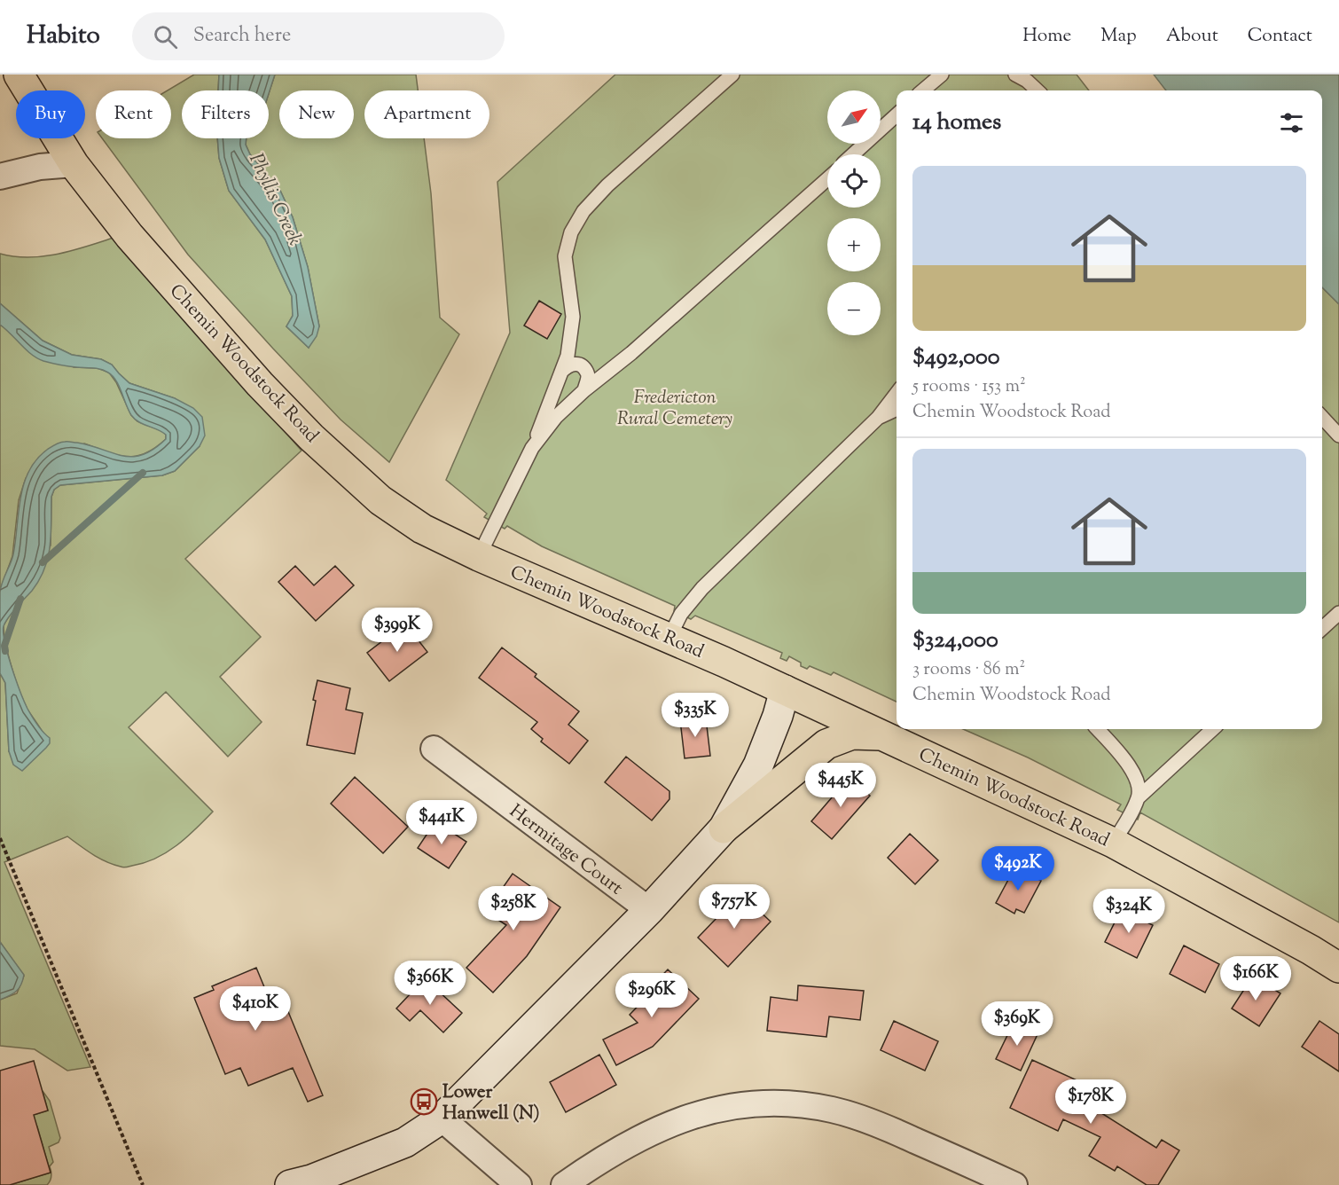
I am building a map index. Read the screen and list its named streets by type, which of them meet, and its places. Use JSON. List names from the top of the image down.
{
  "streets": {
    "main road": ["Chemin Woodstock Road"],
    "street": ["Hermitage Court"]
  },
  "water": ["Phyllis Creek"],
  "parks": ["Fredericton Rural Cemetery"],
  "places": {
    "bus stop": ["Lower Hanwell (N)"]
  },
  "north": "top right",
  "page": {
    "header": "Habito",
    "search": "Search here",
    "nav": [
      "Home",
      "Map",
      "About",
      "Contact"
    ],
    "map_buttons": ["+", "−"],
    "chip": [
      "Buy",
      "Rent",
      "Filters",
      "New",
      "Apartment"
    ],
    "heading": "14 homes",
    "list": [
      {
        "name": "$492,000",
        "note": "5 rooms · 153 m² · Chemin Woodstock Road"
      },
      {
        "name": "$324,000",
        "note": "3 rooms · 86 m² · Chemin Woodstock Road"
      }
    ],
    "price": [
      "$399K",
      "$335K",
      "$445K",
      "$441K",
      "$492K",
      "$757K",
      "$258K",
      "$324K",
      "$166K",
      "$366K",
      "$296K",
      "$410K",
      "$369K",
      "$178K"
    ]
  }
}
